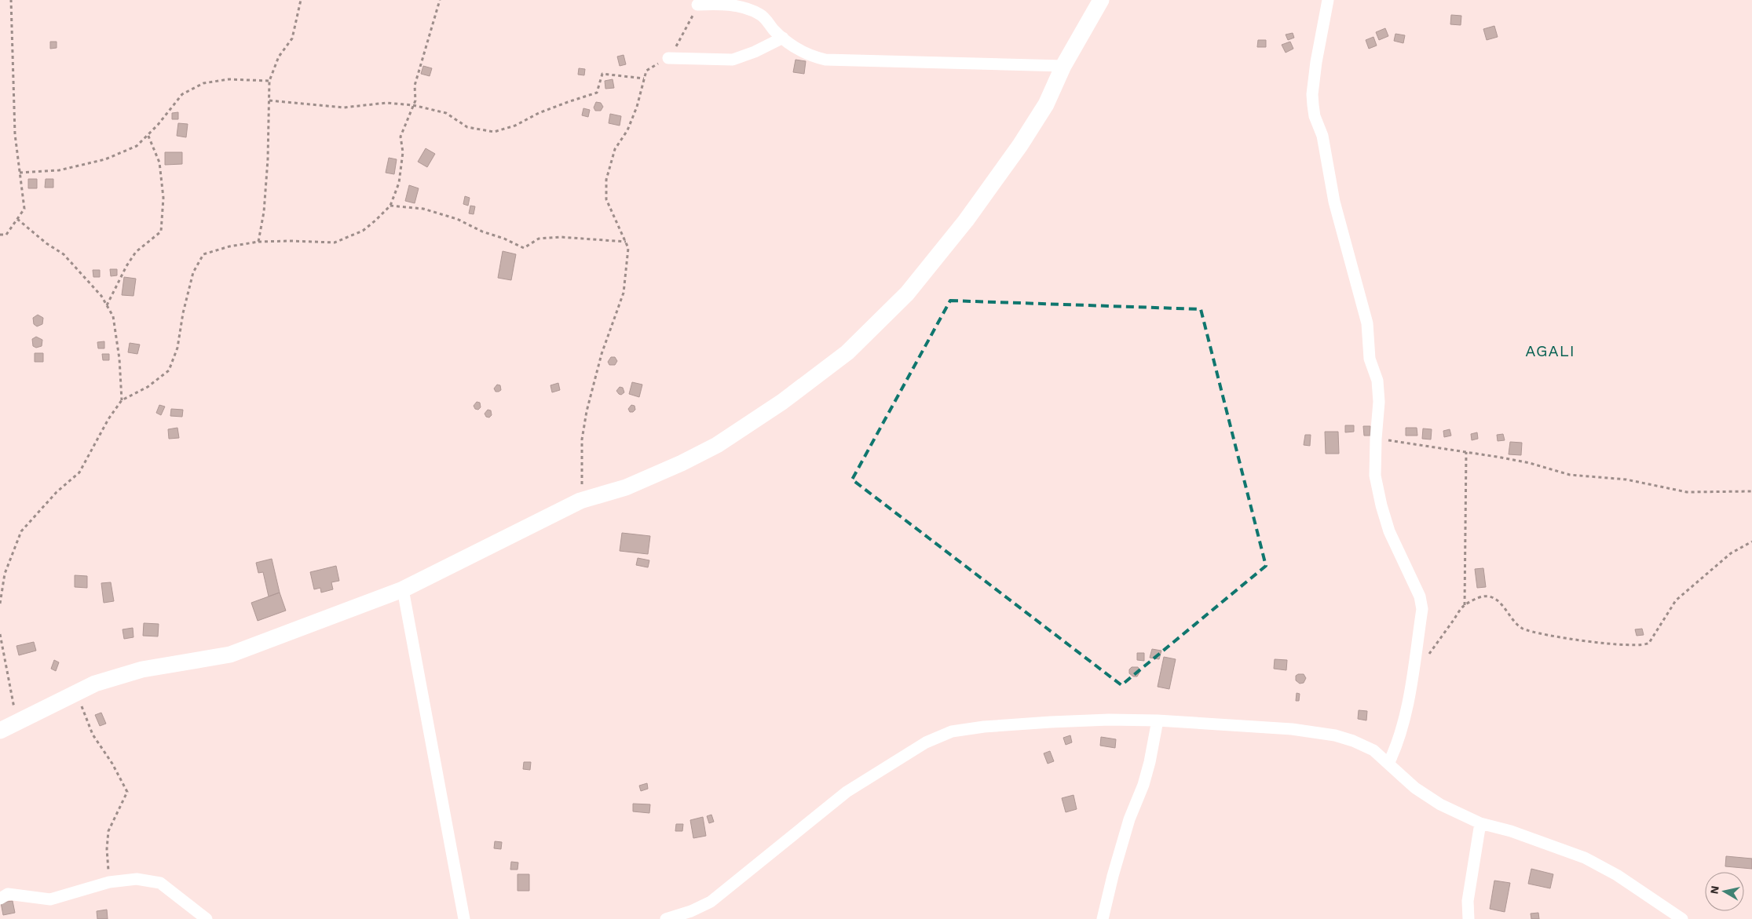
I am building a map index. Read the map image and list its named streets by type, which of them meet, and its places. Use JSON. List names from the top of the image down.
{
  "districts": ["AGALI"],
  "north": "left"
}
